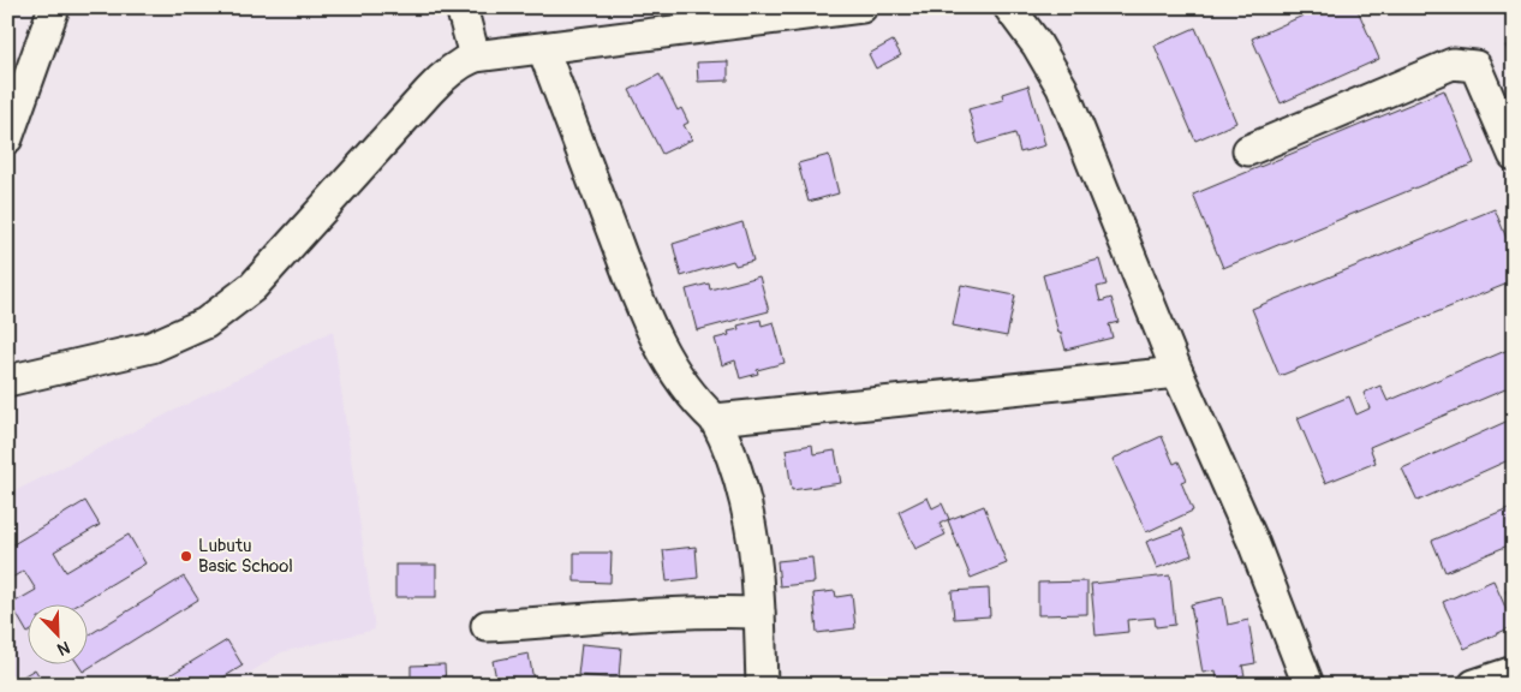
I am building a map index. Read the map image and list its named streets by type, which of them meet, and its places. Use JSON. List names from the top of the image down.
{
  "places": ["Lubutu Basic School"],
  "north": "bottom right"
}
